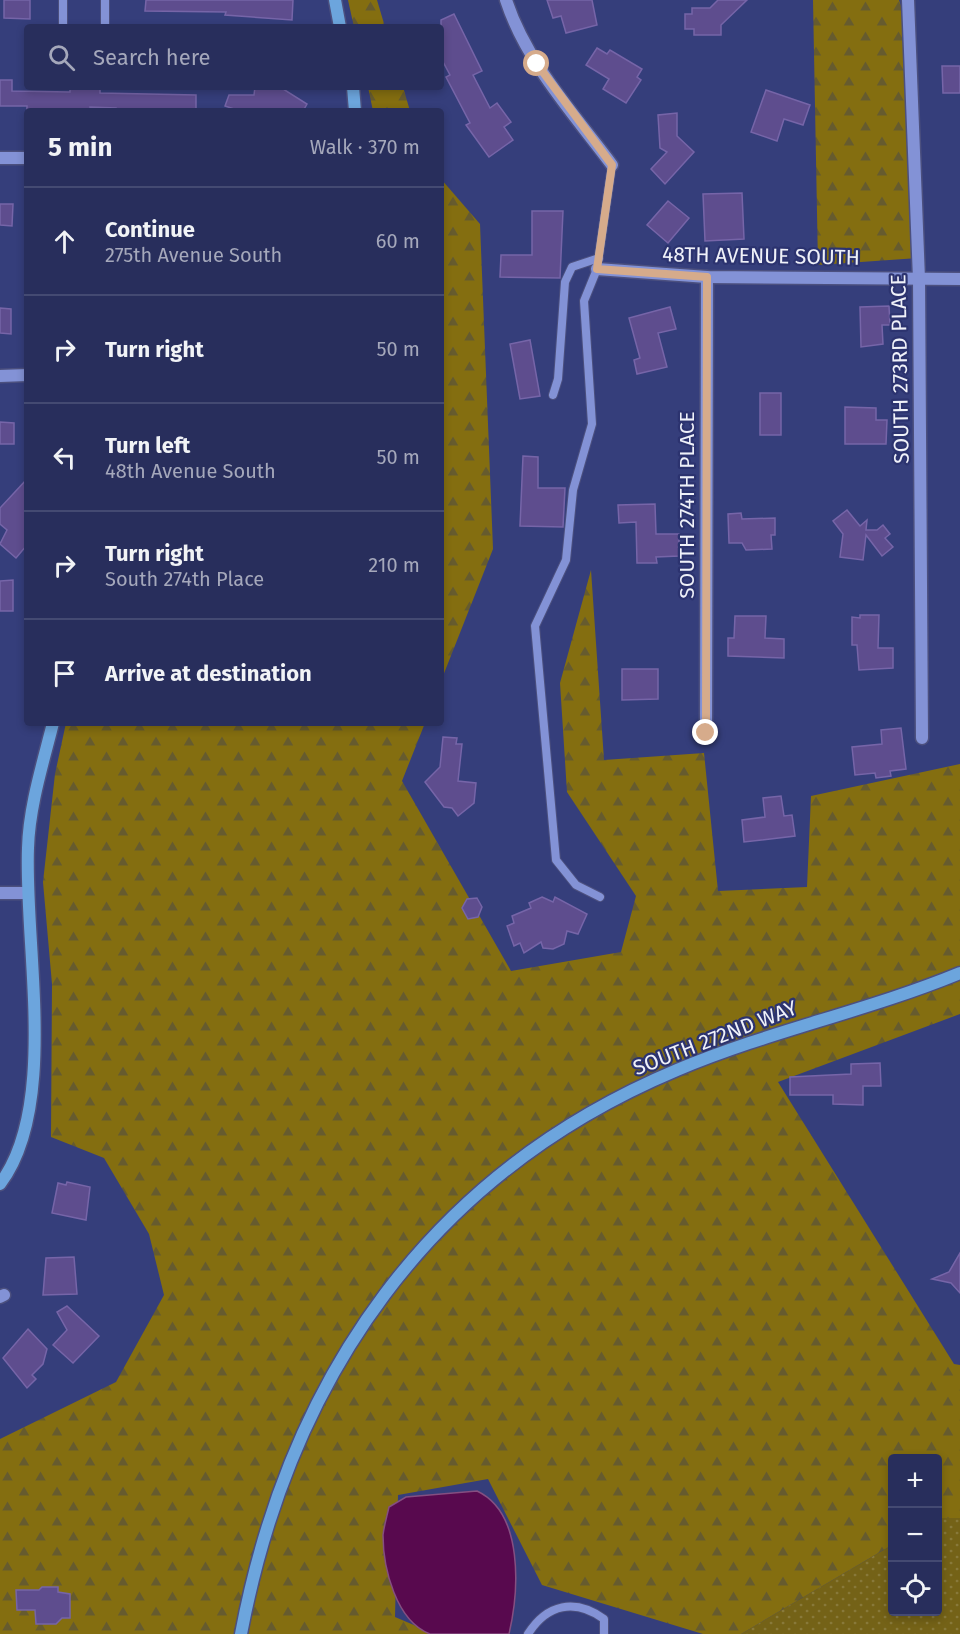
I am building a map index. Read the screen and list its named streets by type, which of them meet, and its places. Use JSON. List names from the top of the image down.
{
  "streets": {
    "main road": ["SOUTH 272ND WAY"],
    "street": ["48TH AVENUE SOUTH", "SOUTH 273RD PLACE", "SOUTH 274TH PLACE"]
  },
  "crossings": [
    ["48TH AVENUE SOUTH", "SOUTH 273RD PLACE"],
    ["48TH AVENUE SOUTH", "SOUTH 274TH PLACE"]
  ],
  "page": {
    "search": "Search here",
    "heading": ["5 min", "Walk · 370 m"],
    "list": [
      ["Continue", "275th Avenue South", "60 m"],
      ["Turn right", "50 m"],
      ["Turn left", "48th Avenue South", "50 m"],
      ["Turn right", "South 274th Place", "210 m"],
      "Arrive at destination"
    ],
    "map_buttons": ["+", "−"]
  }
}
